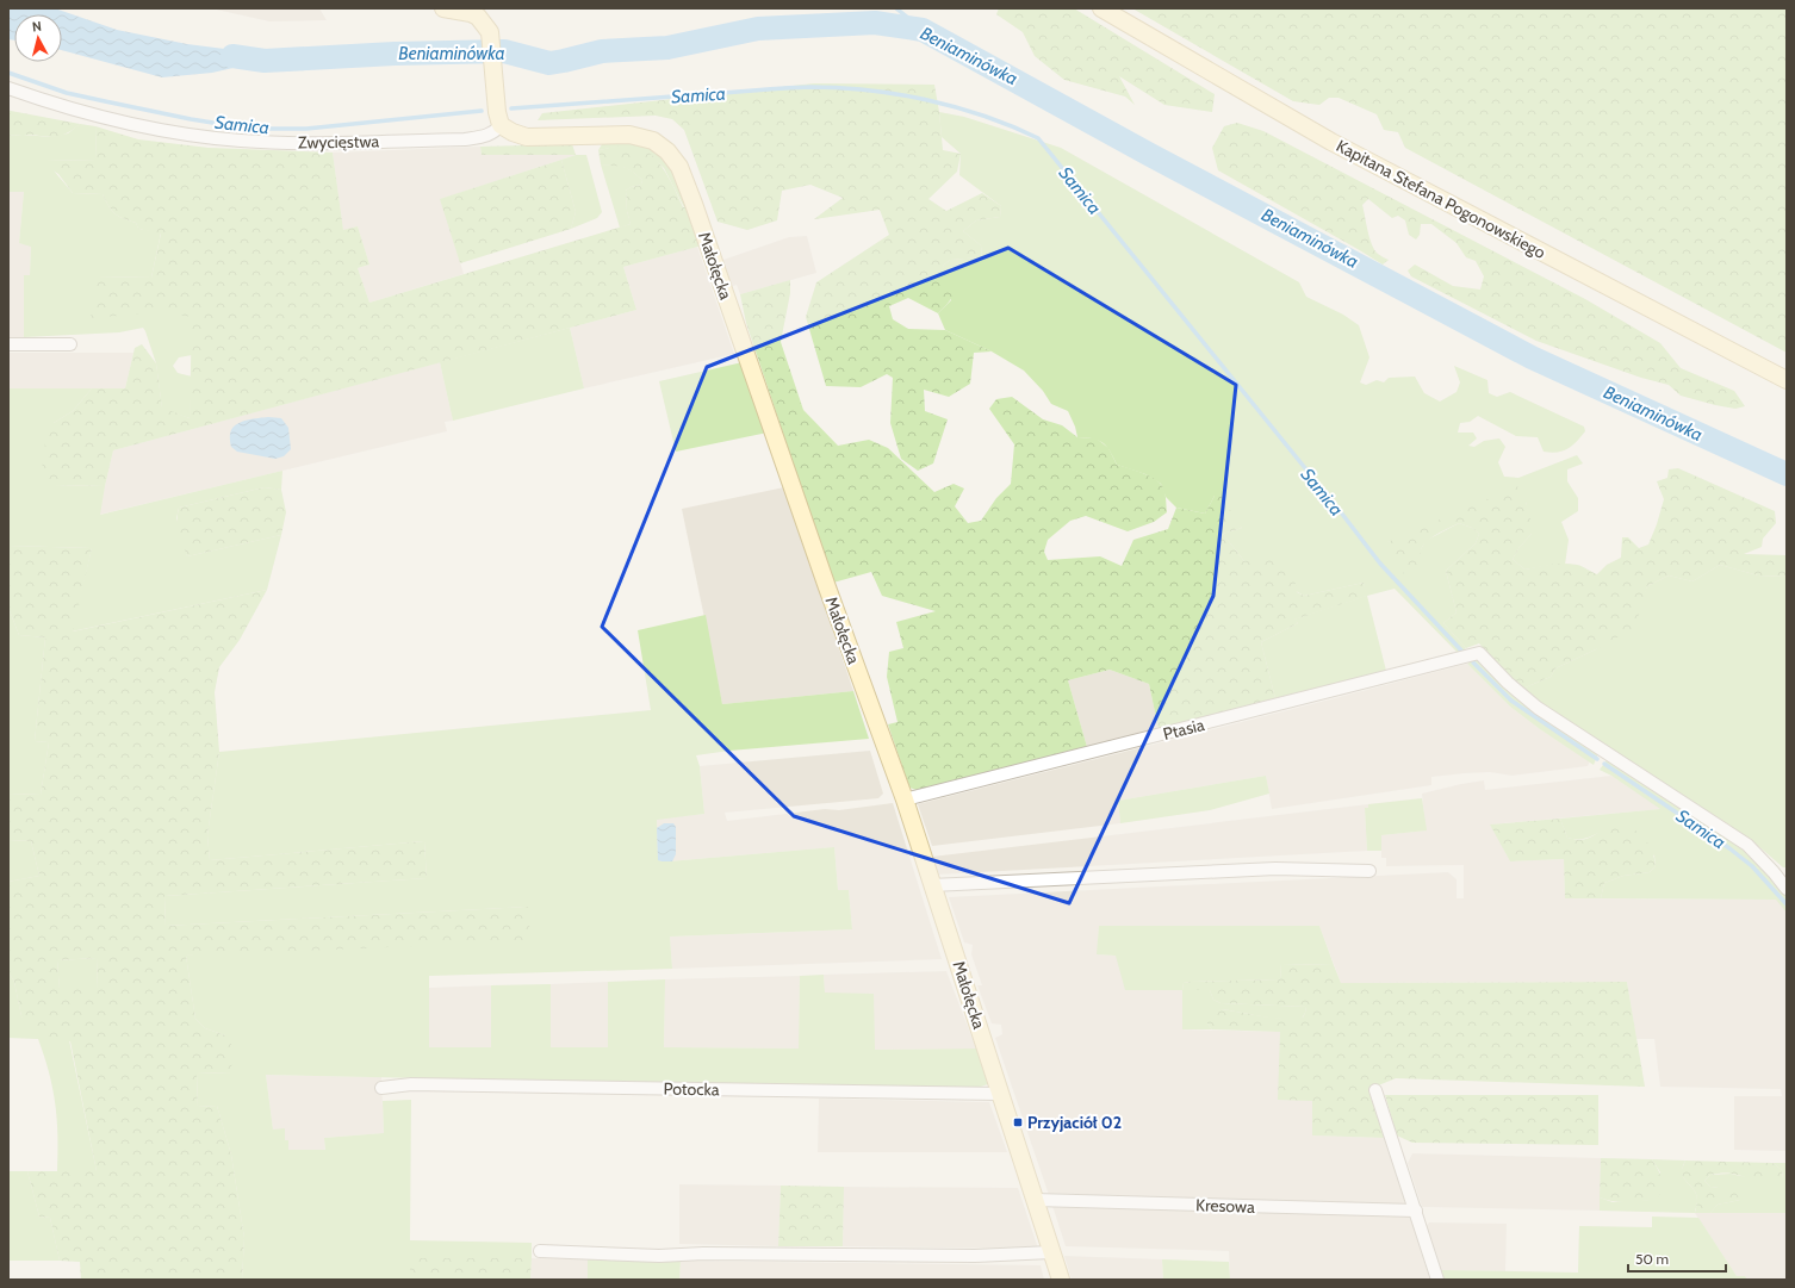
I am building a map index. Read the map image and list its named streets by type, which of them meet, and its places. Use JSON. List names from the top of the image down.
{
  "streets": {
    "street": [
      "Zwycięstwa",
      "Kapitana Stefana Pogonowskiego",
      "Małołęcka",
      "Ptasia",
      "Potocka",
      "Kresowa"
    ]
  },
  "crossings": [
    ["Zwycięstwa", "Małołęcka"],
    ["Małołęcka", "Ptasia"],
    ["Małołęcka", "Potocka"],
    ["Małołęcka", "Kresowa"]
  ],
  "water": ["Beniaminówka", "Samica"],
  "places": {
    "transit": ["Przyjaciół 02"]
  },
  "scale_bar": "50 m",
  "north": "top"
}
